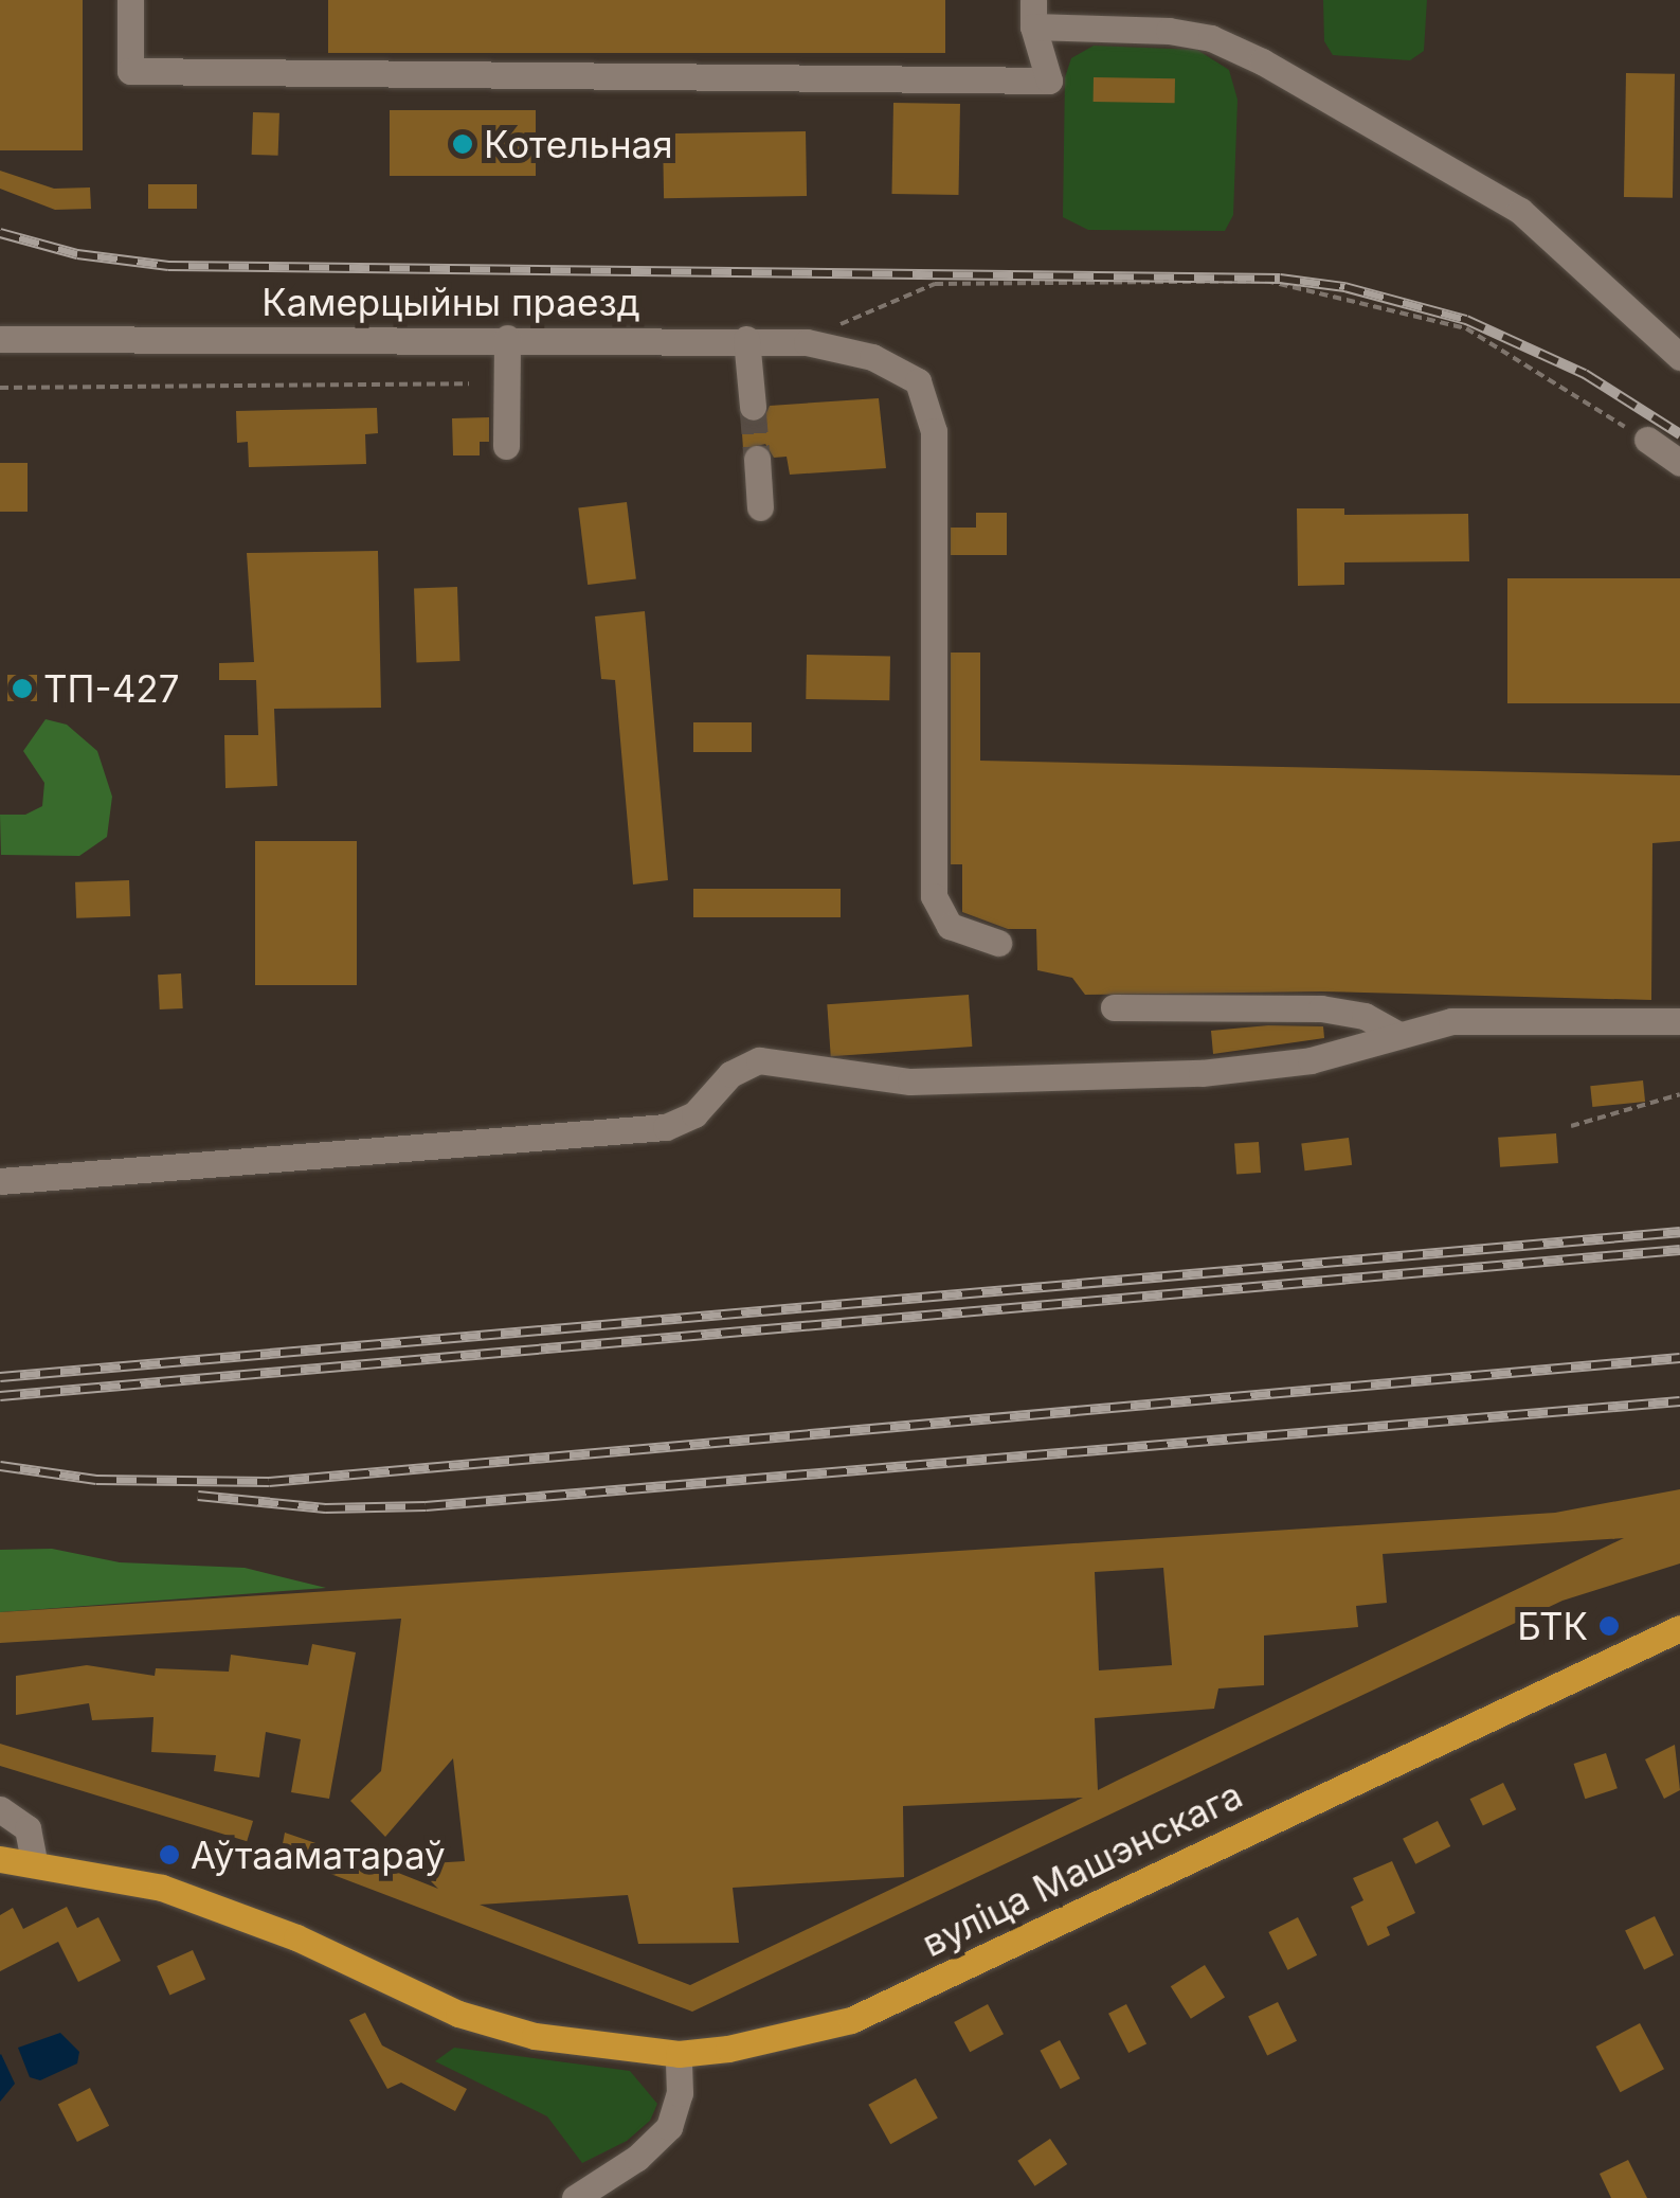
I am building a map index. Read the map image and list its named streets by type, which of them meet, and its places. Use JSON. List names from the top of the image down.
{
  "streets": {
    "main road": ["вуліца Машэнскага"],
    "street": ["Камерцыйны праезд"]
  },
  "places": [
    "Котельная",
    "ТП-427",
    "БТК",
    "Аўтааматараў"
  ]
}
